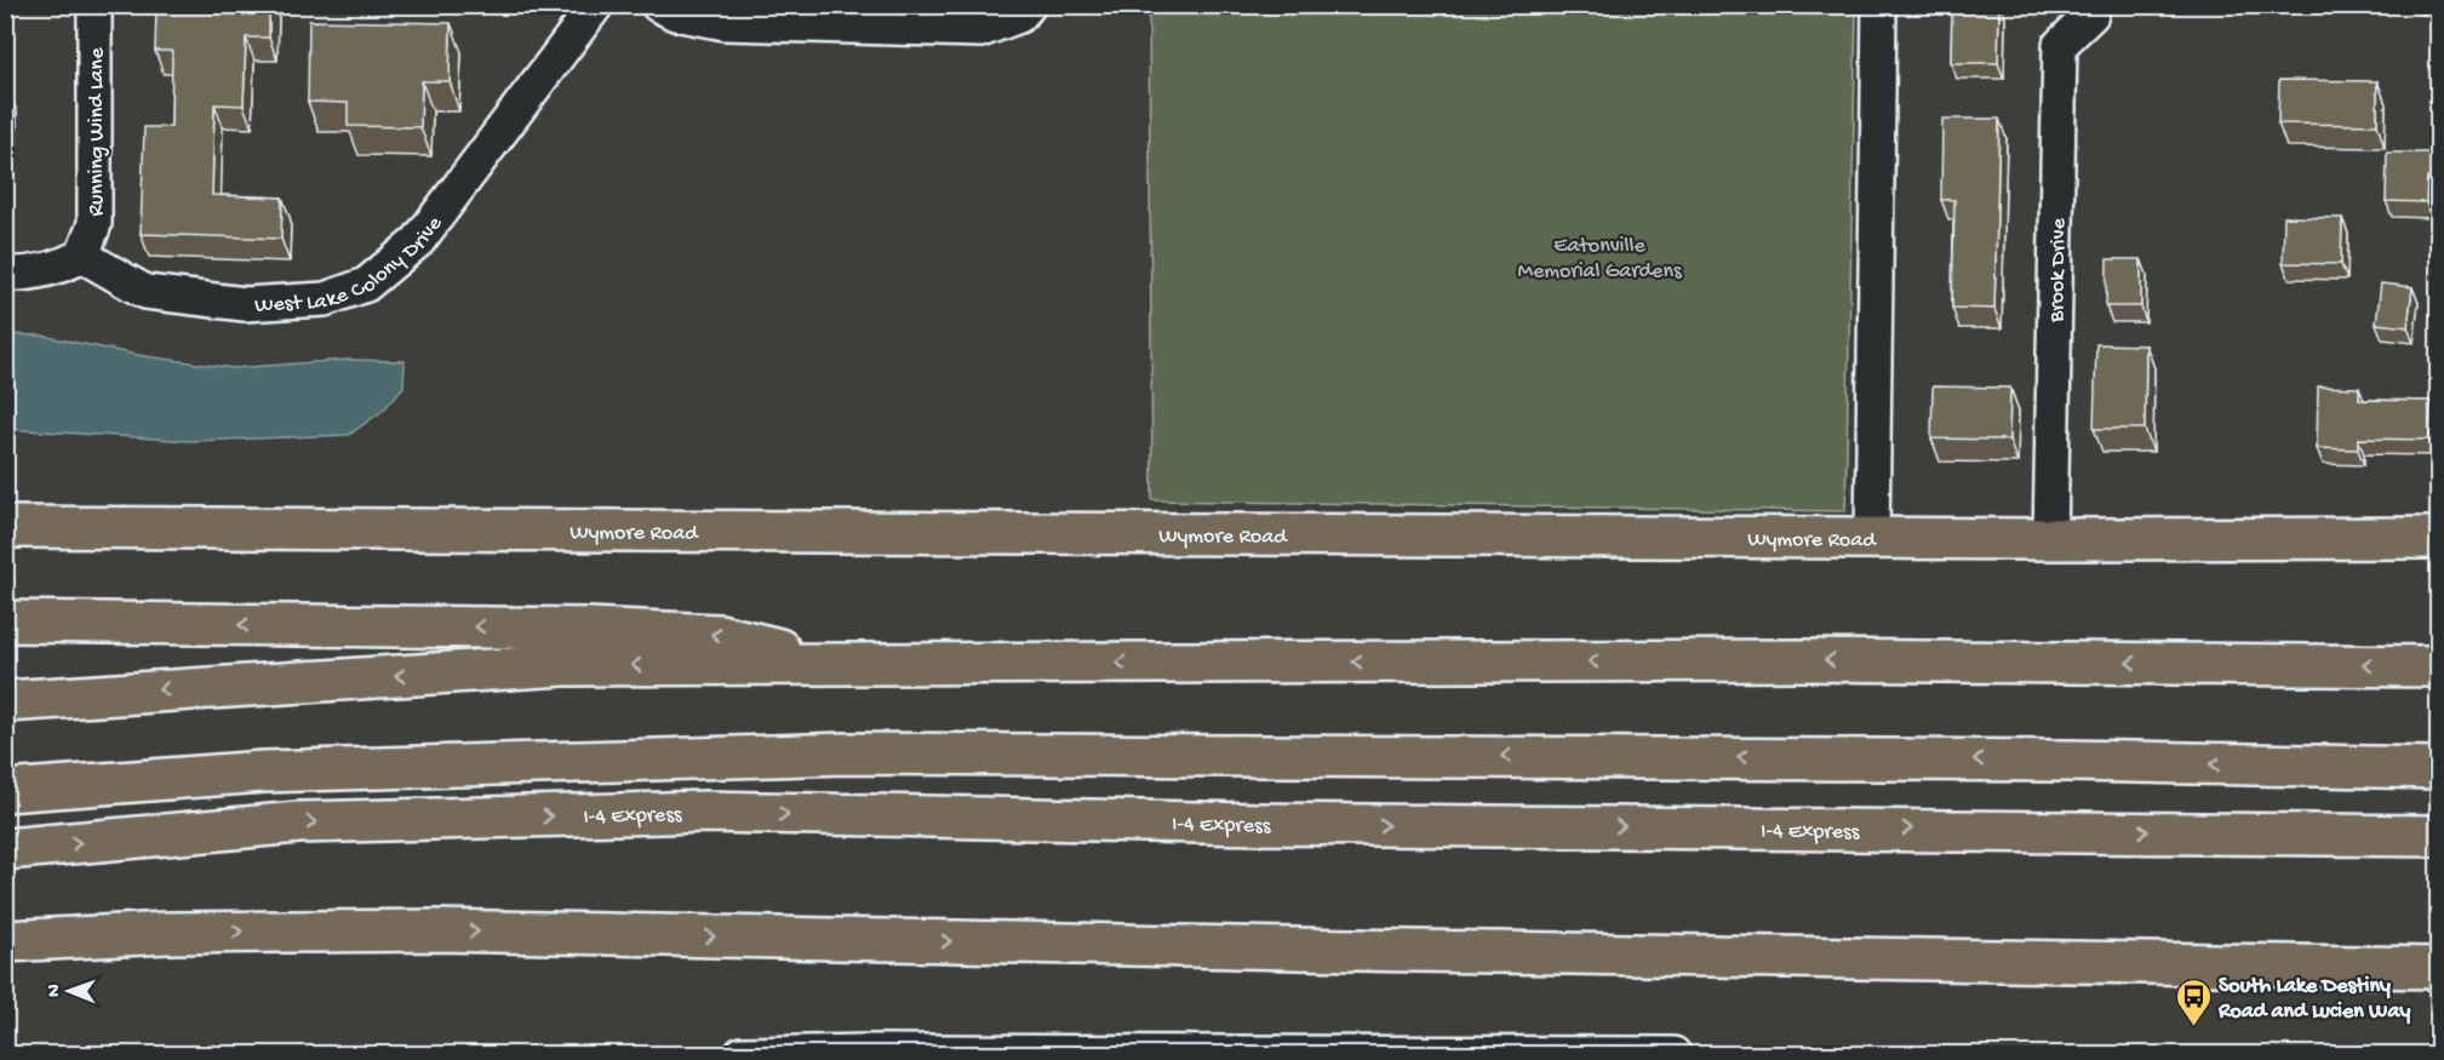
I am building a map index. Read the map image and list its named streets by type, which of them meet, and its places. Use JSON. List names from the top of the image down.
{
  "streets": {
    "main road": ["Wymore Road", "I-4 Express"],
    "street": ["Running Wind Lane", "West Lake Colony Drive", "Brook Drive"]
  },
  "crossings": [
    ["Running Wind Lane", "West Lake Colony Drive"],
    ["Brook Drive", "Wymore Road"]
  ],
  "parks": ["Eatonville Memorial Gardens"],
  "places": {
    "bus stop": ["South Lake Destiny Road and Lucien Way"]
  },
  "north": "left"
}
